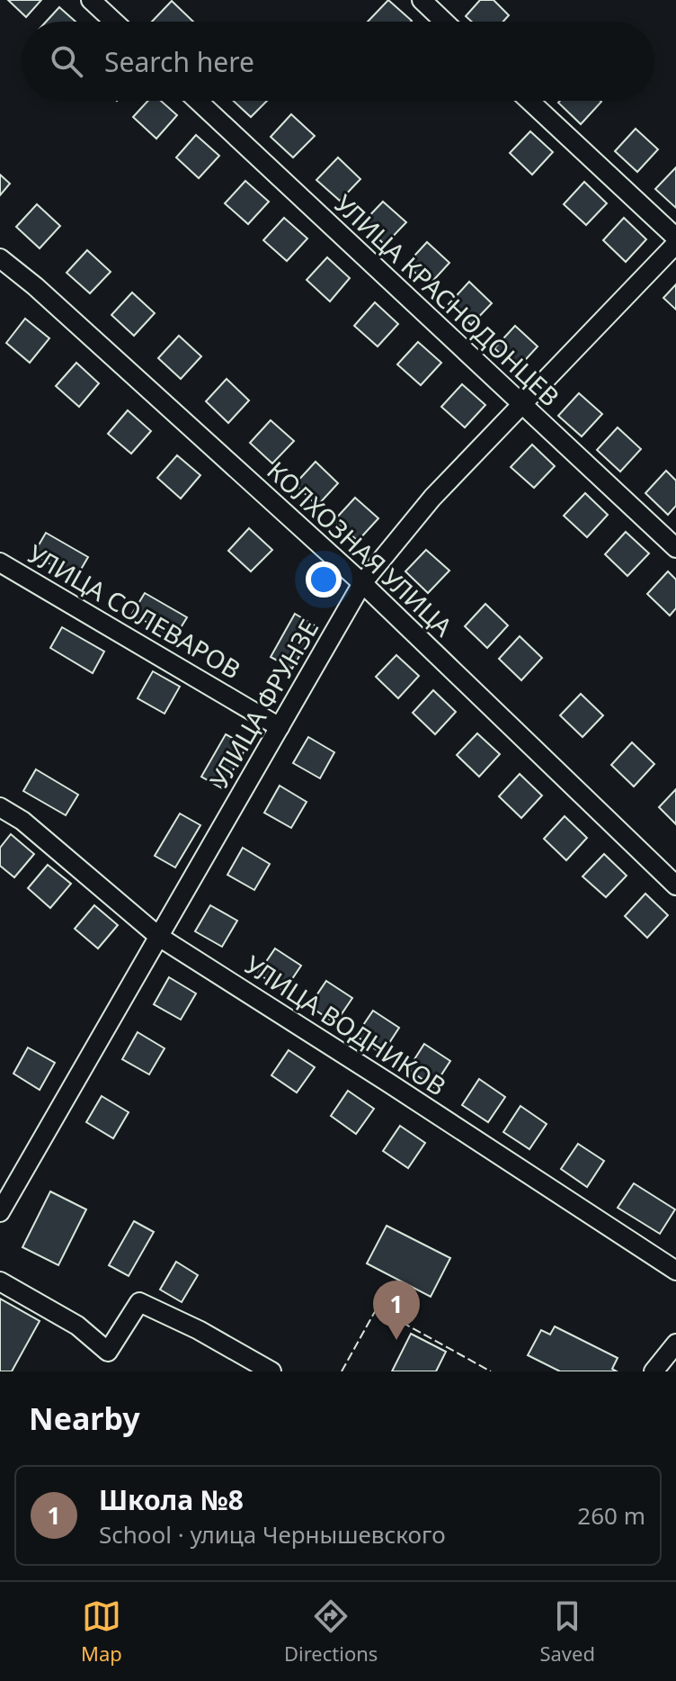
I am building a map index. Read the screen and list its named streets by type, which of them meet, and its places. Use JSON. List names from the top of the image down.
{
  "streets": {
    "street": [
      "УЛИЦА КРАСНОДОНЦЕВ",
      "КОЛХОЗНАЯ УЛИЦА",
      "УЛИЦА СОЛЕВАРОВ",
      "УЛИЦА ФРУНЗЕ",
      "УЛИЦА ВОДНИКОВ"
    ]
  },
  "crossings": [
    ["УЛИЦА КРАСНОДОНЦЕВ", "УЛИЦА ФРУНЗЕ"],
    ["КОЛХОЗНАЯ УЛИЦА", "УЛИЦА ФРУНЗЕ"],
    ["УЛИЦА СОЛЕВАРОВ", "УЛИЦА ФРУНЗЕ"],
    ["УЛИЦА ФРУНЗЕ", "УЛИЦА ВОДНИКОВ"]
  ],
  "page": {
    "search": "Search here",
    "pins": "1",
    "heading": "Nearby",
    "list": [
      {
        "mark": "1",
        "name": "Школа №8",
        "note": "School · улица Чернышевского",
        "value": "260 m"
      }
    ],
    "nav": ["Map", "Directions", "Saved"]
  }
}
